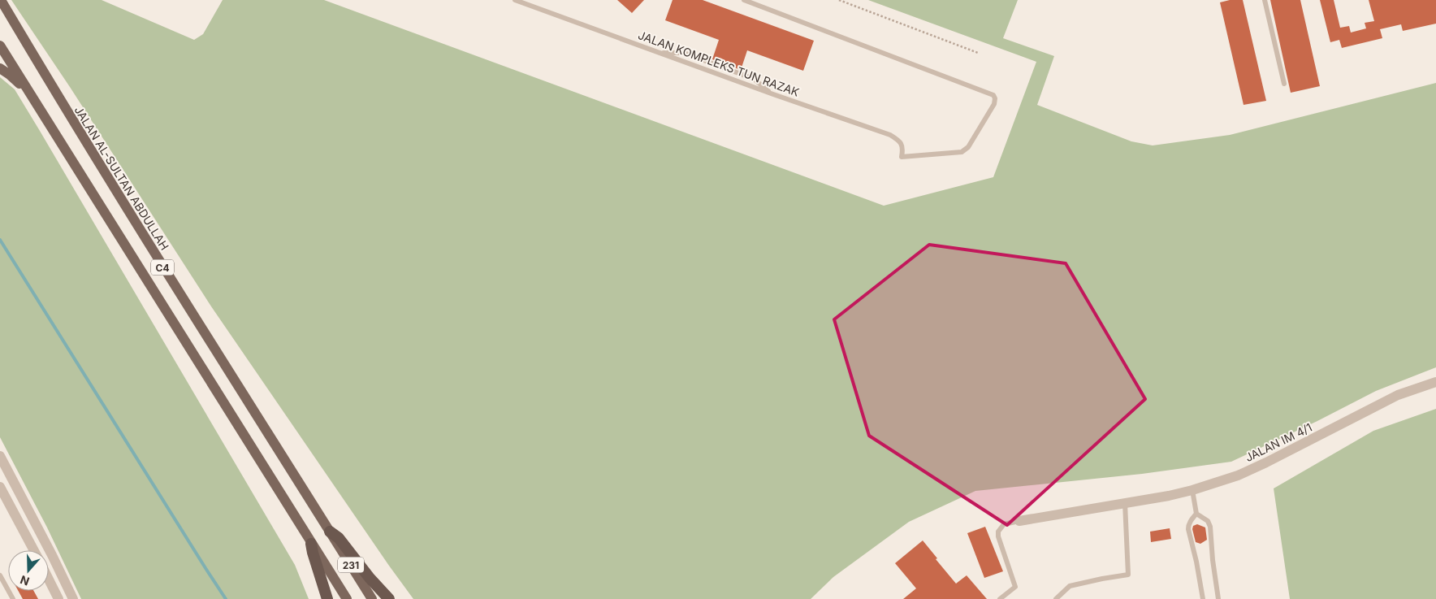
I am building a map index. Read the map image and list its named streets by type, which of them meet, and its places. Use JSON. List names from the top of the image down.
{
  "streets": {
    "main road": ["JALAN AL-SULTAN ABDULLAH", "C4", "231"],
    "street": ["JALAN IM 4/1"],
    "lane": ["JALAN KOMPLEKS TUN RAZAK"]
  },
  "crossings": [
    ["JALAN AL-SULTAN ABDULLAH", "231"],
    ["C4", "231"]
  ],
  "north": "bottom"
}
